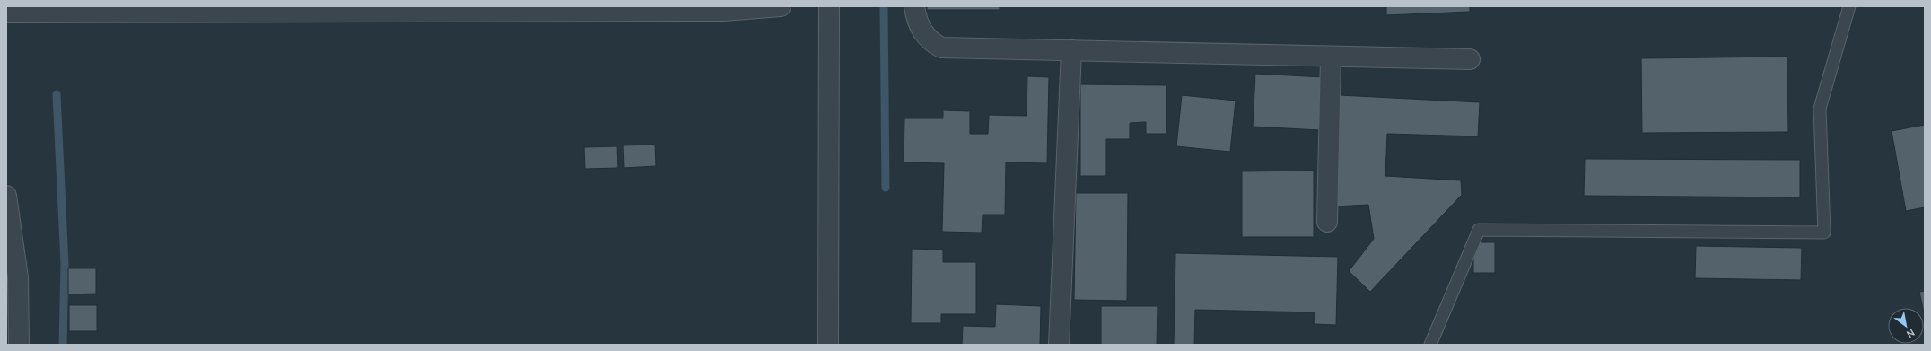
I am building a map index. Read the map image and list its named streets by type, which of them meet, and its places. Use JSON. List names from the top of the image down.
{
  "north": "bottom right"
}
